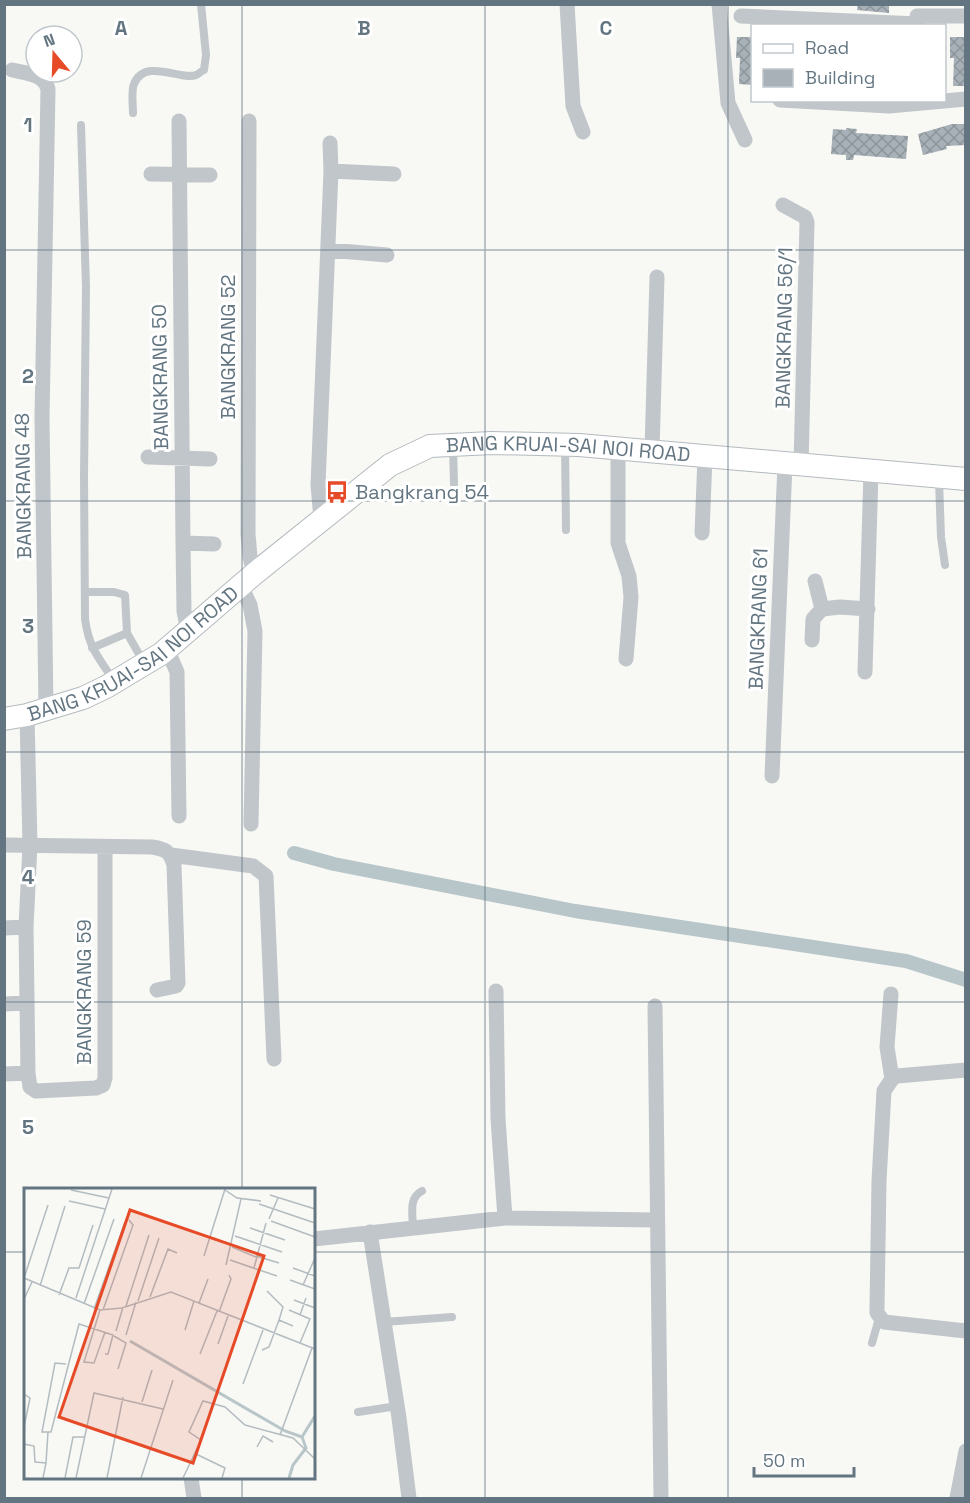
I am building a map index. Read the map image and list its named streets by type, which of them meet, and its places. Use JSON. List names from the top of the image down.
{
  "streets": {
    "main road": ["BANG KRUAI-SAI NOI ROAD"],
    "street": [
      "BANGKRANG 56/1",
      "BANGKRANG 52",
      "BANGKRANG 50",
      "BANGKRANG 48",
      "BANGKRANG 61",
      "BANGKRANG 59"
    ]
  },
  "crossings": [
    ["BANGKRANG 56/1", "BANG KRUAI-SAI NOI ROAD"],
    ["BANGKRANG 56/1", "BANGKRANG 61"],
    ["BANGKRANG 52", "BANG KRUAI-SAI NOI ROAD"],
    ["BANGKRANG 50", "BANG KRUAI-SAI NOI ROAD"],
    ["BANG KRUAI-SAI NOI ROAD", "BANGKRANG 48"],
    ["BANG KRUAI-SAI NOI ROAD", "BANGKRANG 61"]
  ],
  "places": {
    "bus stop": ["Bangkrang 54"]
  },
  "legend": ["Road", "Building"],
  "scale_bar": "50 m",
  "north": "top",
  "grid": {
    "columns": ["A", "B", "C"],
    "rows": [
      "1",
      "2",
      "3",
      "4",
      "5"
    ]
  }
}
